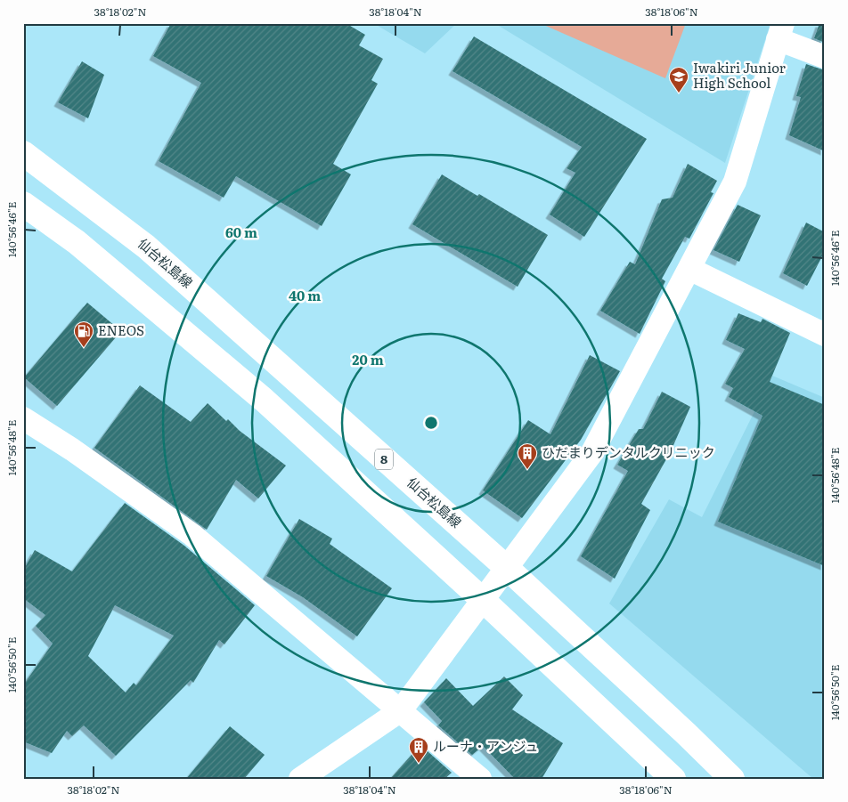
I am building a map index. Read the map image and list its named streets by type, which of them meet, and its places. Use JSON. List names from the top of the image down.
{
  "streets": {
    "main road": ["仙台松島線", "8"]
  },
  "places": {
    "school or university": ["Iwakiri Junior High School"],
    "fuel station": ["ENEOS"],
    "building": ["ひだまりデンタルクリニック", "ルーナ・アンジュ"]
  },
  "coordinates": [
    "38°18'02\"N",
    "38°18'04\"N",
    "38°18'06\"N",
    "140°56'46\"E",
    "140°56'48\"E",
    "140°56'50\"E"
  ],
  "rings": ["60 m", "40 m", "20 m"]
}
